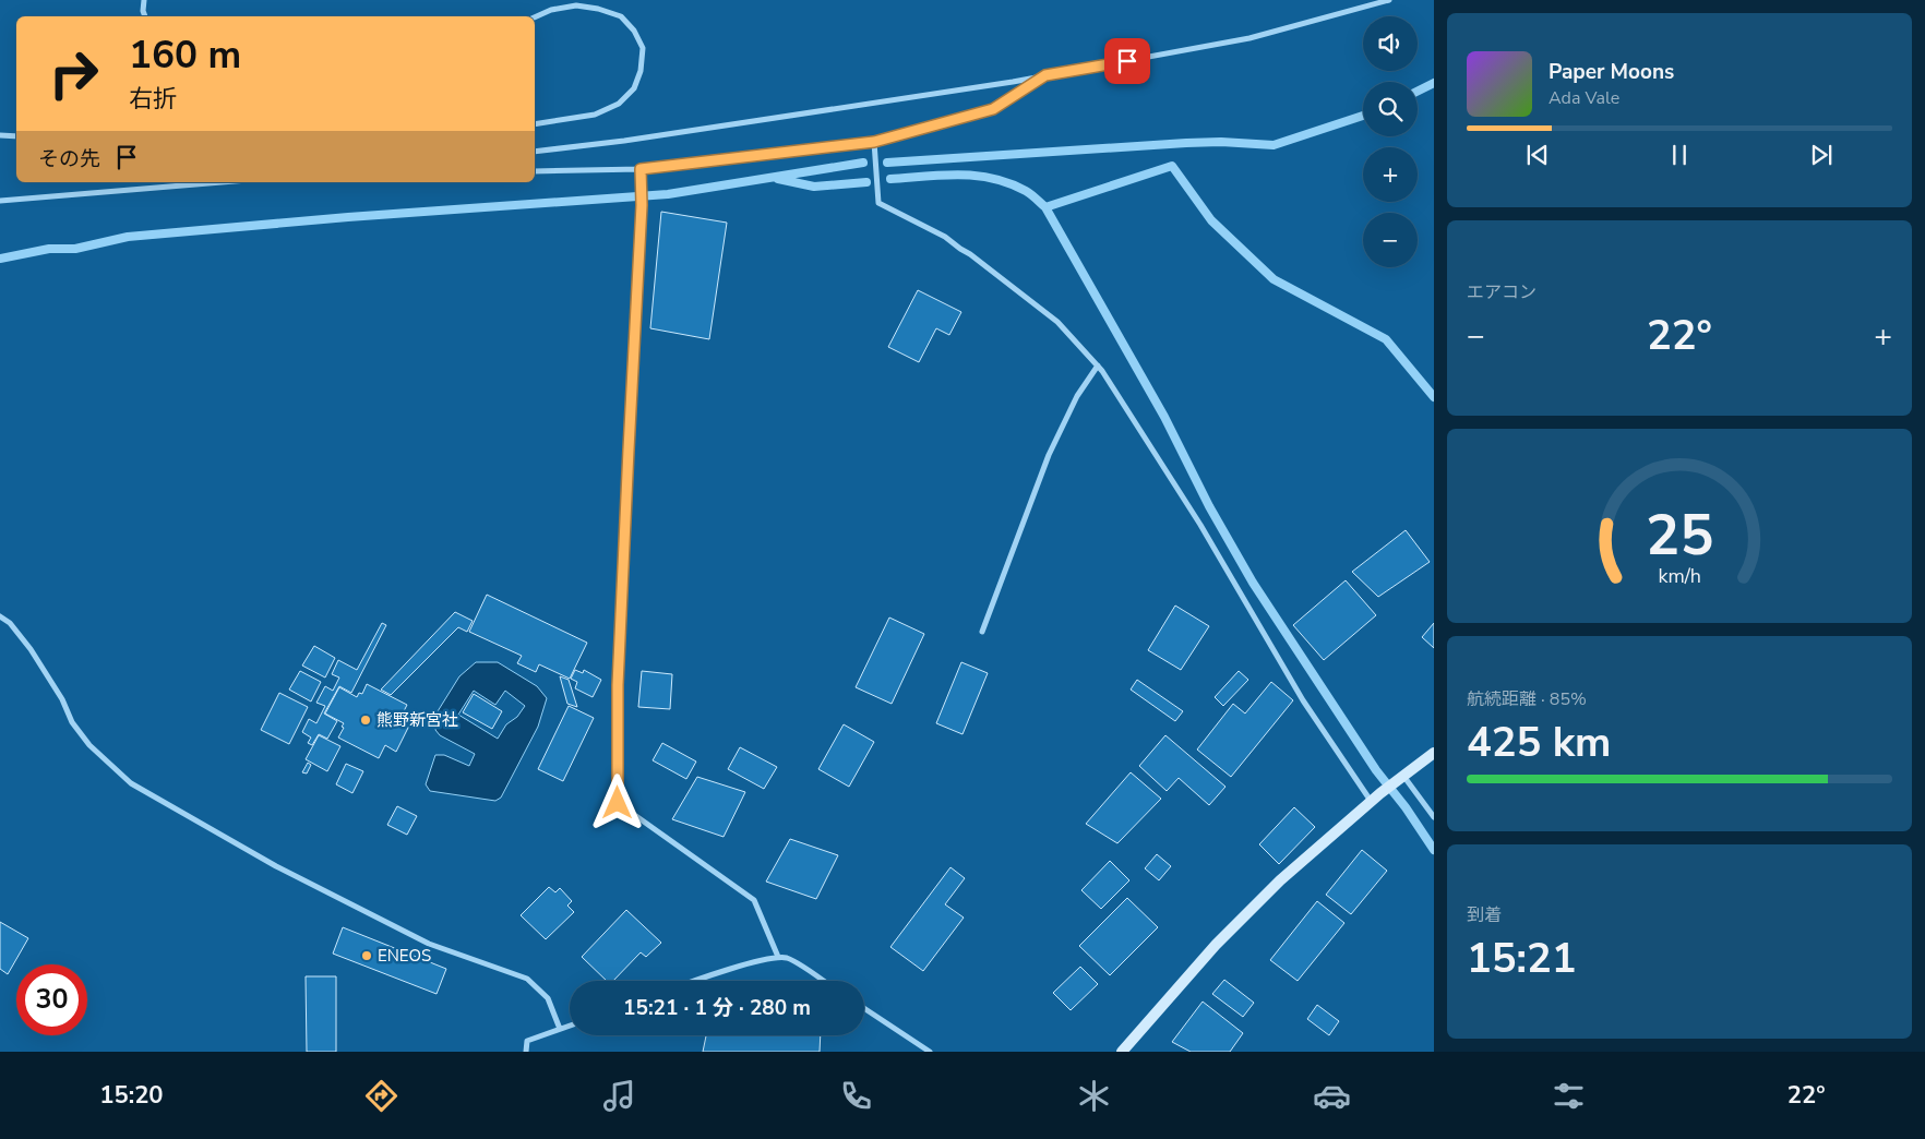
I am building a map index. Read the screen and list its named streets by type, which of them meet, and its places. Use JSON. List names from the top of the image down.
{
  "places": ["熊野新宮社", "ENEOS"],
  "page": {
    "map_buttons": ["+", "−"],
    "turn": ["160 m", "右折"],
    "song": ["Paper Moons", "Ada Vale"],
    "then": "その先",
    "tile": [
      "エアコン",
      ["航続距離 · 85%", "425 km"],
      ["到着", "15:21"]
    ],
    "heat": ["−", "22°", "+"],
    "limit": "30",
    "trip": "15:21 · 1 分 · 280 m",
    "tabs": ["15:20", "22°"],
    "gauge": ["25", "km/h"]
  }
}
